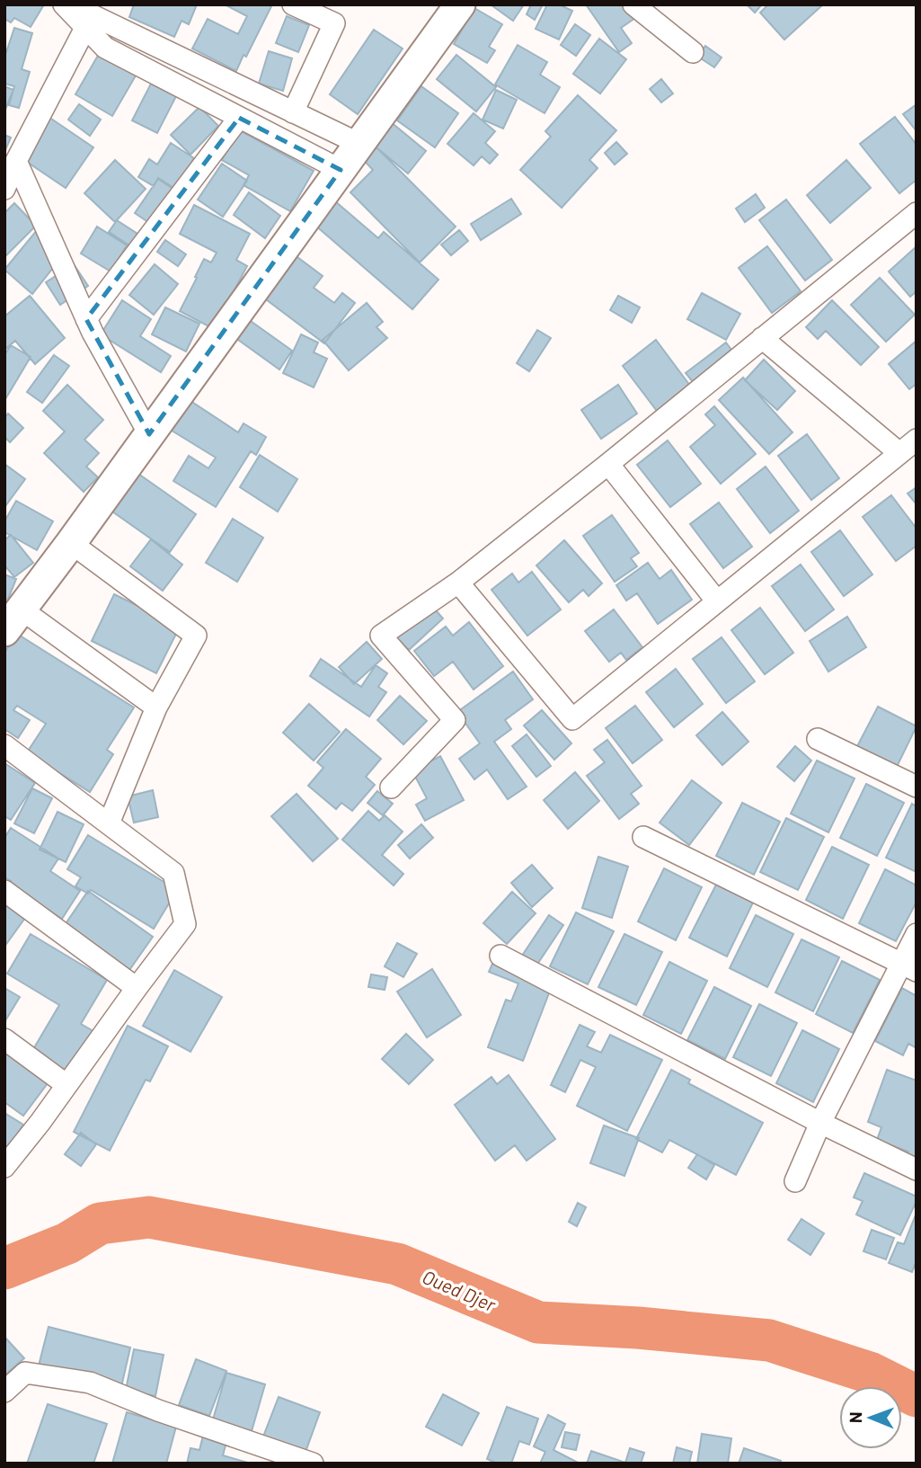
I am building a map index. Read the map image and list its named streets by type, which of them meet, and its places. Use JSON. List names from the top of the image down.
{
  "water": ["Oued Djer"],
  "north": "left"
}
